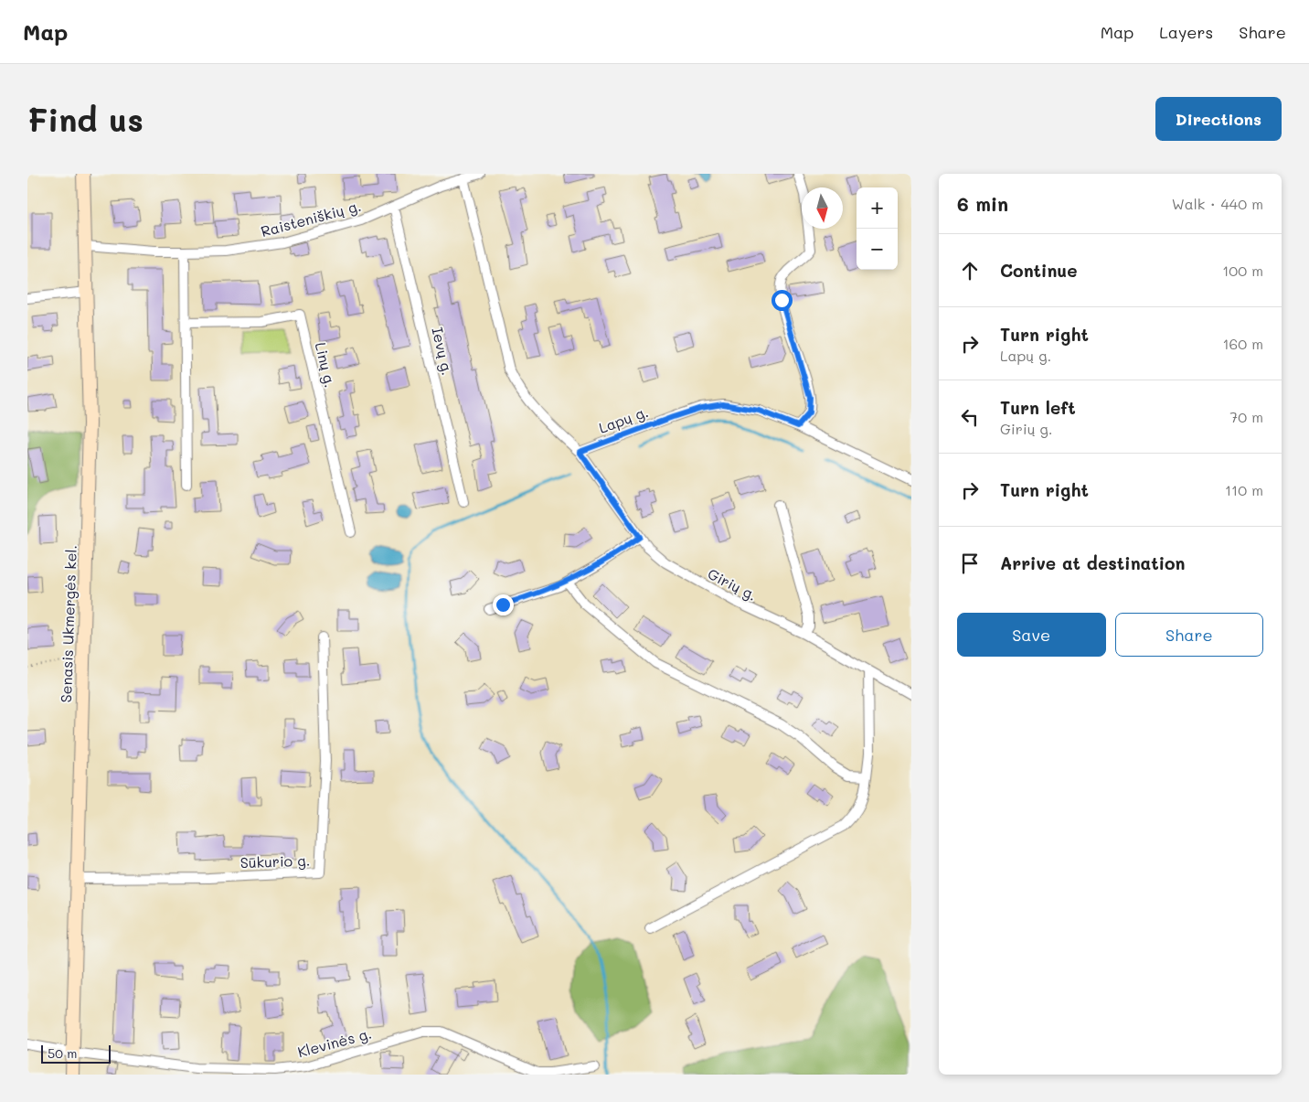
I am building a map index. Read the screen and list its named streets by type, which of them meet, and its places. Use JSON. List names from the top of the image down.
{
  "streets": {
    "main road": ["Senasis Ukmergės kel."],
    "street": [
      "Raisteniškių g.",
      "Ievų g.",
      "Linų g.",
      "Lapų g.",
      "Girių g.",
      "Sūkurio g.",
      "Klevinės g."
    ]
  },
  "crossings": [
    ["Raisteniškių g.", "Ievų g."],
    ["Raisteniškių g.", "Senasis Ukmergės kel."],
    ["Lapų g.", "Girių g."],
    ["Senasis Ukmergės kel.", "Sūkurio g."],
    ["Senasis Ukmergės kel.", "Klevinės g."]
  ],
  "scale_bar": "50 m",
  "north": "bottom",
  "page": {
    "header": "Map",
    "nav": ["Map", "Layers", "Share"],
    "buttons": [
      "Directions",
      ["Save", "Share"]
    ],
    "title": "Find us",
    "heading": ["6 min", "Walk · 440 m"],
    "map_buttons": ["+", "−"],
    "list": [
      ["Continue", "100 m"],
      ["Turn right", "Lapų g.", "160 m"],
      ["Turn left", "Girių g.", "70 m"],
      ["Turn right", "110 m"],
      "Arrive at destination"
    ],
    "scale": "50 m"
  }
}
